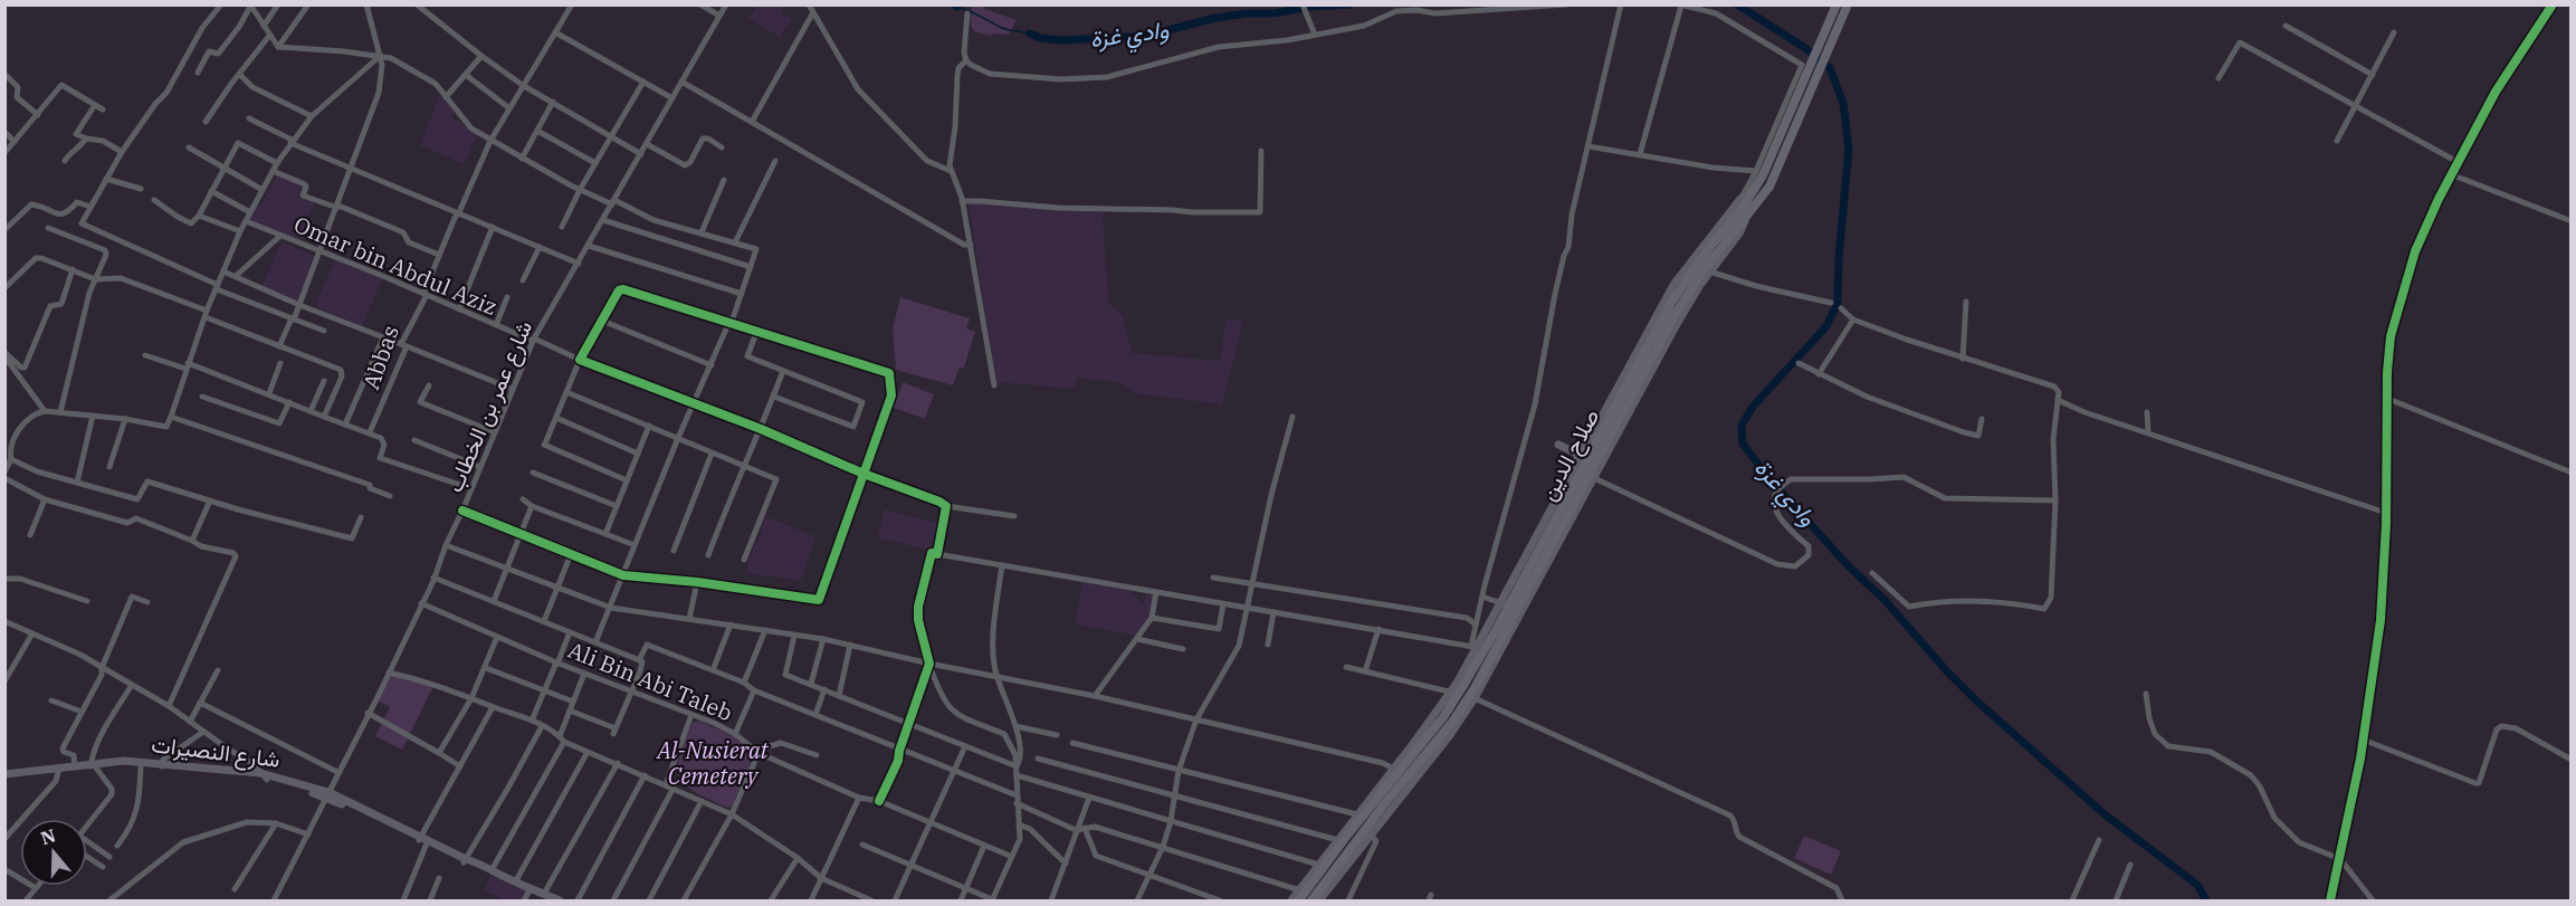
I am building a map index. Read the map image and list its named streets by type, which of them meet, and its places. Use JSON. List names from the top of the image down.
{
  "streets": {
    "highway": ["صلاح الدين"],
    "main road": ["شارع النصيرات"],
    "street": [
      "Omar bin Abdul Aziz",
      "Abbas",
      "شارع عمر بن الخطاب",
      "Ali Bin Abi Taleb"
    ]
  },
  "crossings": [
    ["Omar bin Abdul Aziz", "Abbas"],
    ["Omar bin Abdul Aziz", "شارع عمر بن الخطاب"],
    ["شارع عمر بن الخطاب", "Ali Bin Abi Taleb"]
  ],
  "water": ["وادي غزة"],
  "parks": ["Al-Nusierat Cemetery"],
  "north": "top"
}
